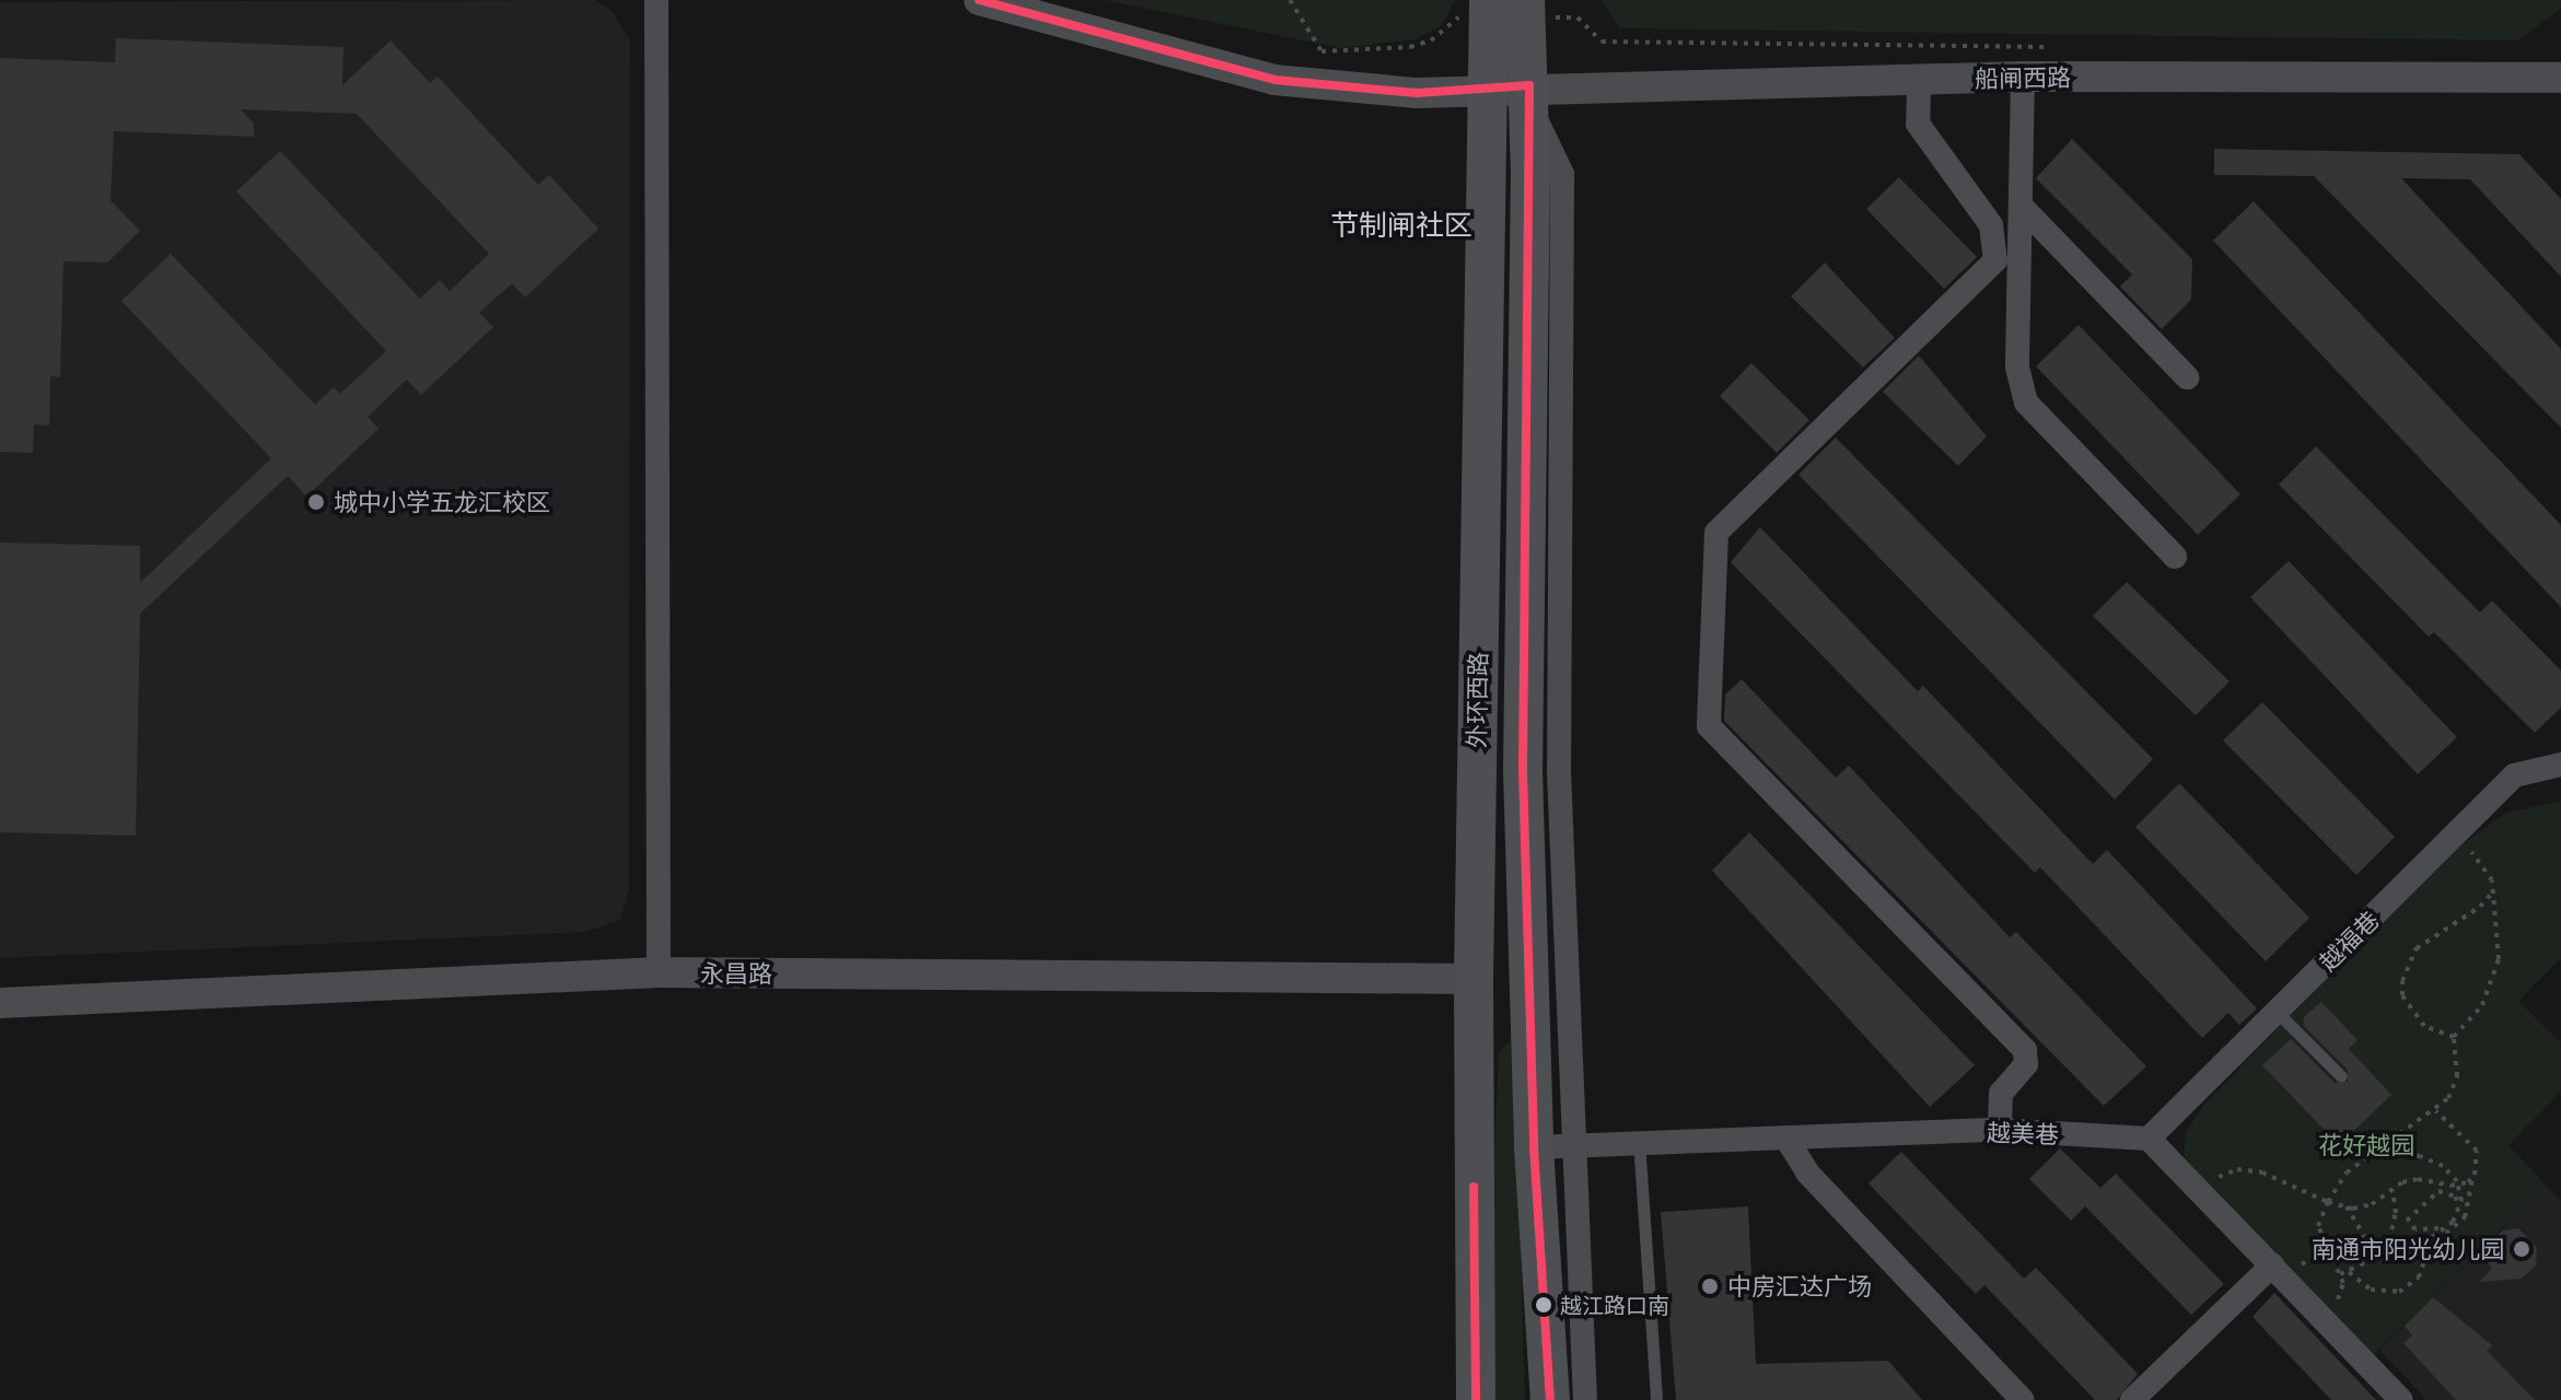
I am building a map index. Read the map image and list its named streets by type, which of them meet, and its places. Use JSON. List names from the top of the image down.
{
  "streets": {
    "main road": ["外环西路"],
    "street": [
      "船闸西路",
      "越福巷",
      "永昌路",
      "越美巷"
    ]
  },
  "crossings": [
    ["船闸西路", "外环西路"],
    ["外环西路", "永昌路"],
    ["外环西路", "越美巷"],
    ["越福巷", "越美巷"]
  ],
  "districts": ["节制闸社区"],
  "parks": ["花好越园"],
  "places": [
    "城中小学五龙汇校区",
    "南通市阳光幼儿园",
    "中房汇达广场",
    "越江路口南"
  ]
}
